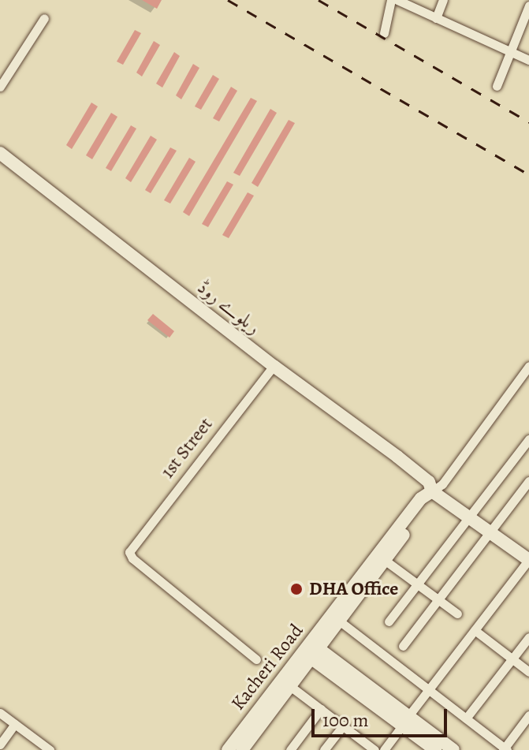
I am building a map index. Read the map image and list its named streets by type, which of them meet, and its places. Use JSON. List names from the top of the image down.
{
  "streets": {
    "main road": ["ریلوے روڈ", "Kacheri Road"],
    "street": ["1st Street"]
  },
  "crossings": [
    ["ریلوے روڈ", "1st Street"],
    ["ریلوے روڈ", "Kacheri Road"]
  ],
  "places": ["DHA Office"],
  "scale_bar": "100 m"
}
